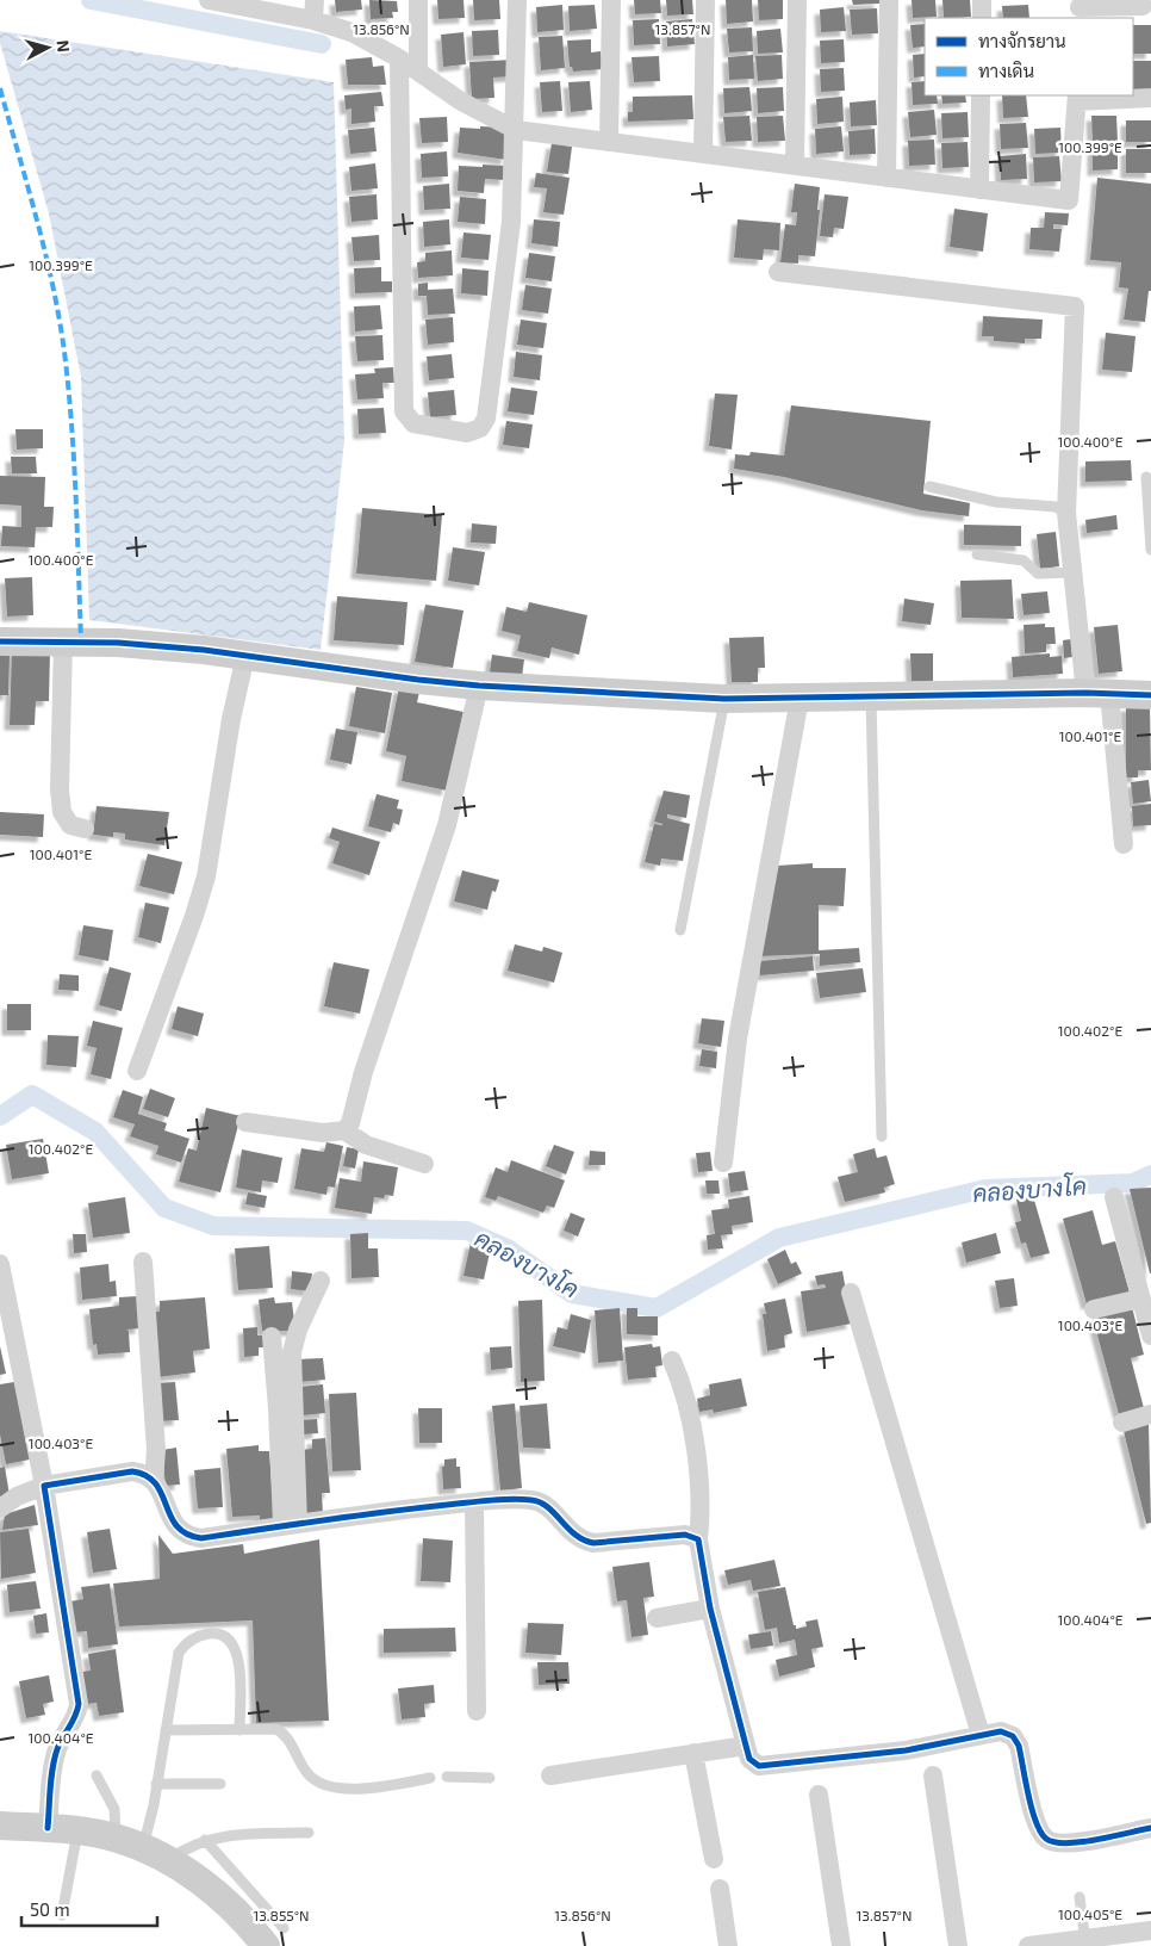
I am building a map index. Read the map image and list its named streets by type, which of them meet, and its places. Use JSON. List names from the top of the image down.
{
  "water": ["คลองบางโค"],
  "legend": ["ทางจักรยาน", "ทางเดิน"],
  "scale_bar": "50 m",
  "north": "right",
  "coordinates": [
    "13.856°N",
    "13.857°N",
    "100.399°E",
    "100.400°E",
    "100.401°E",
    "100.402°E",
    "100.403°E",
    "100.404°E",
    "100.405°E",
    "13.855°N"
  ]
}
